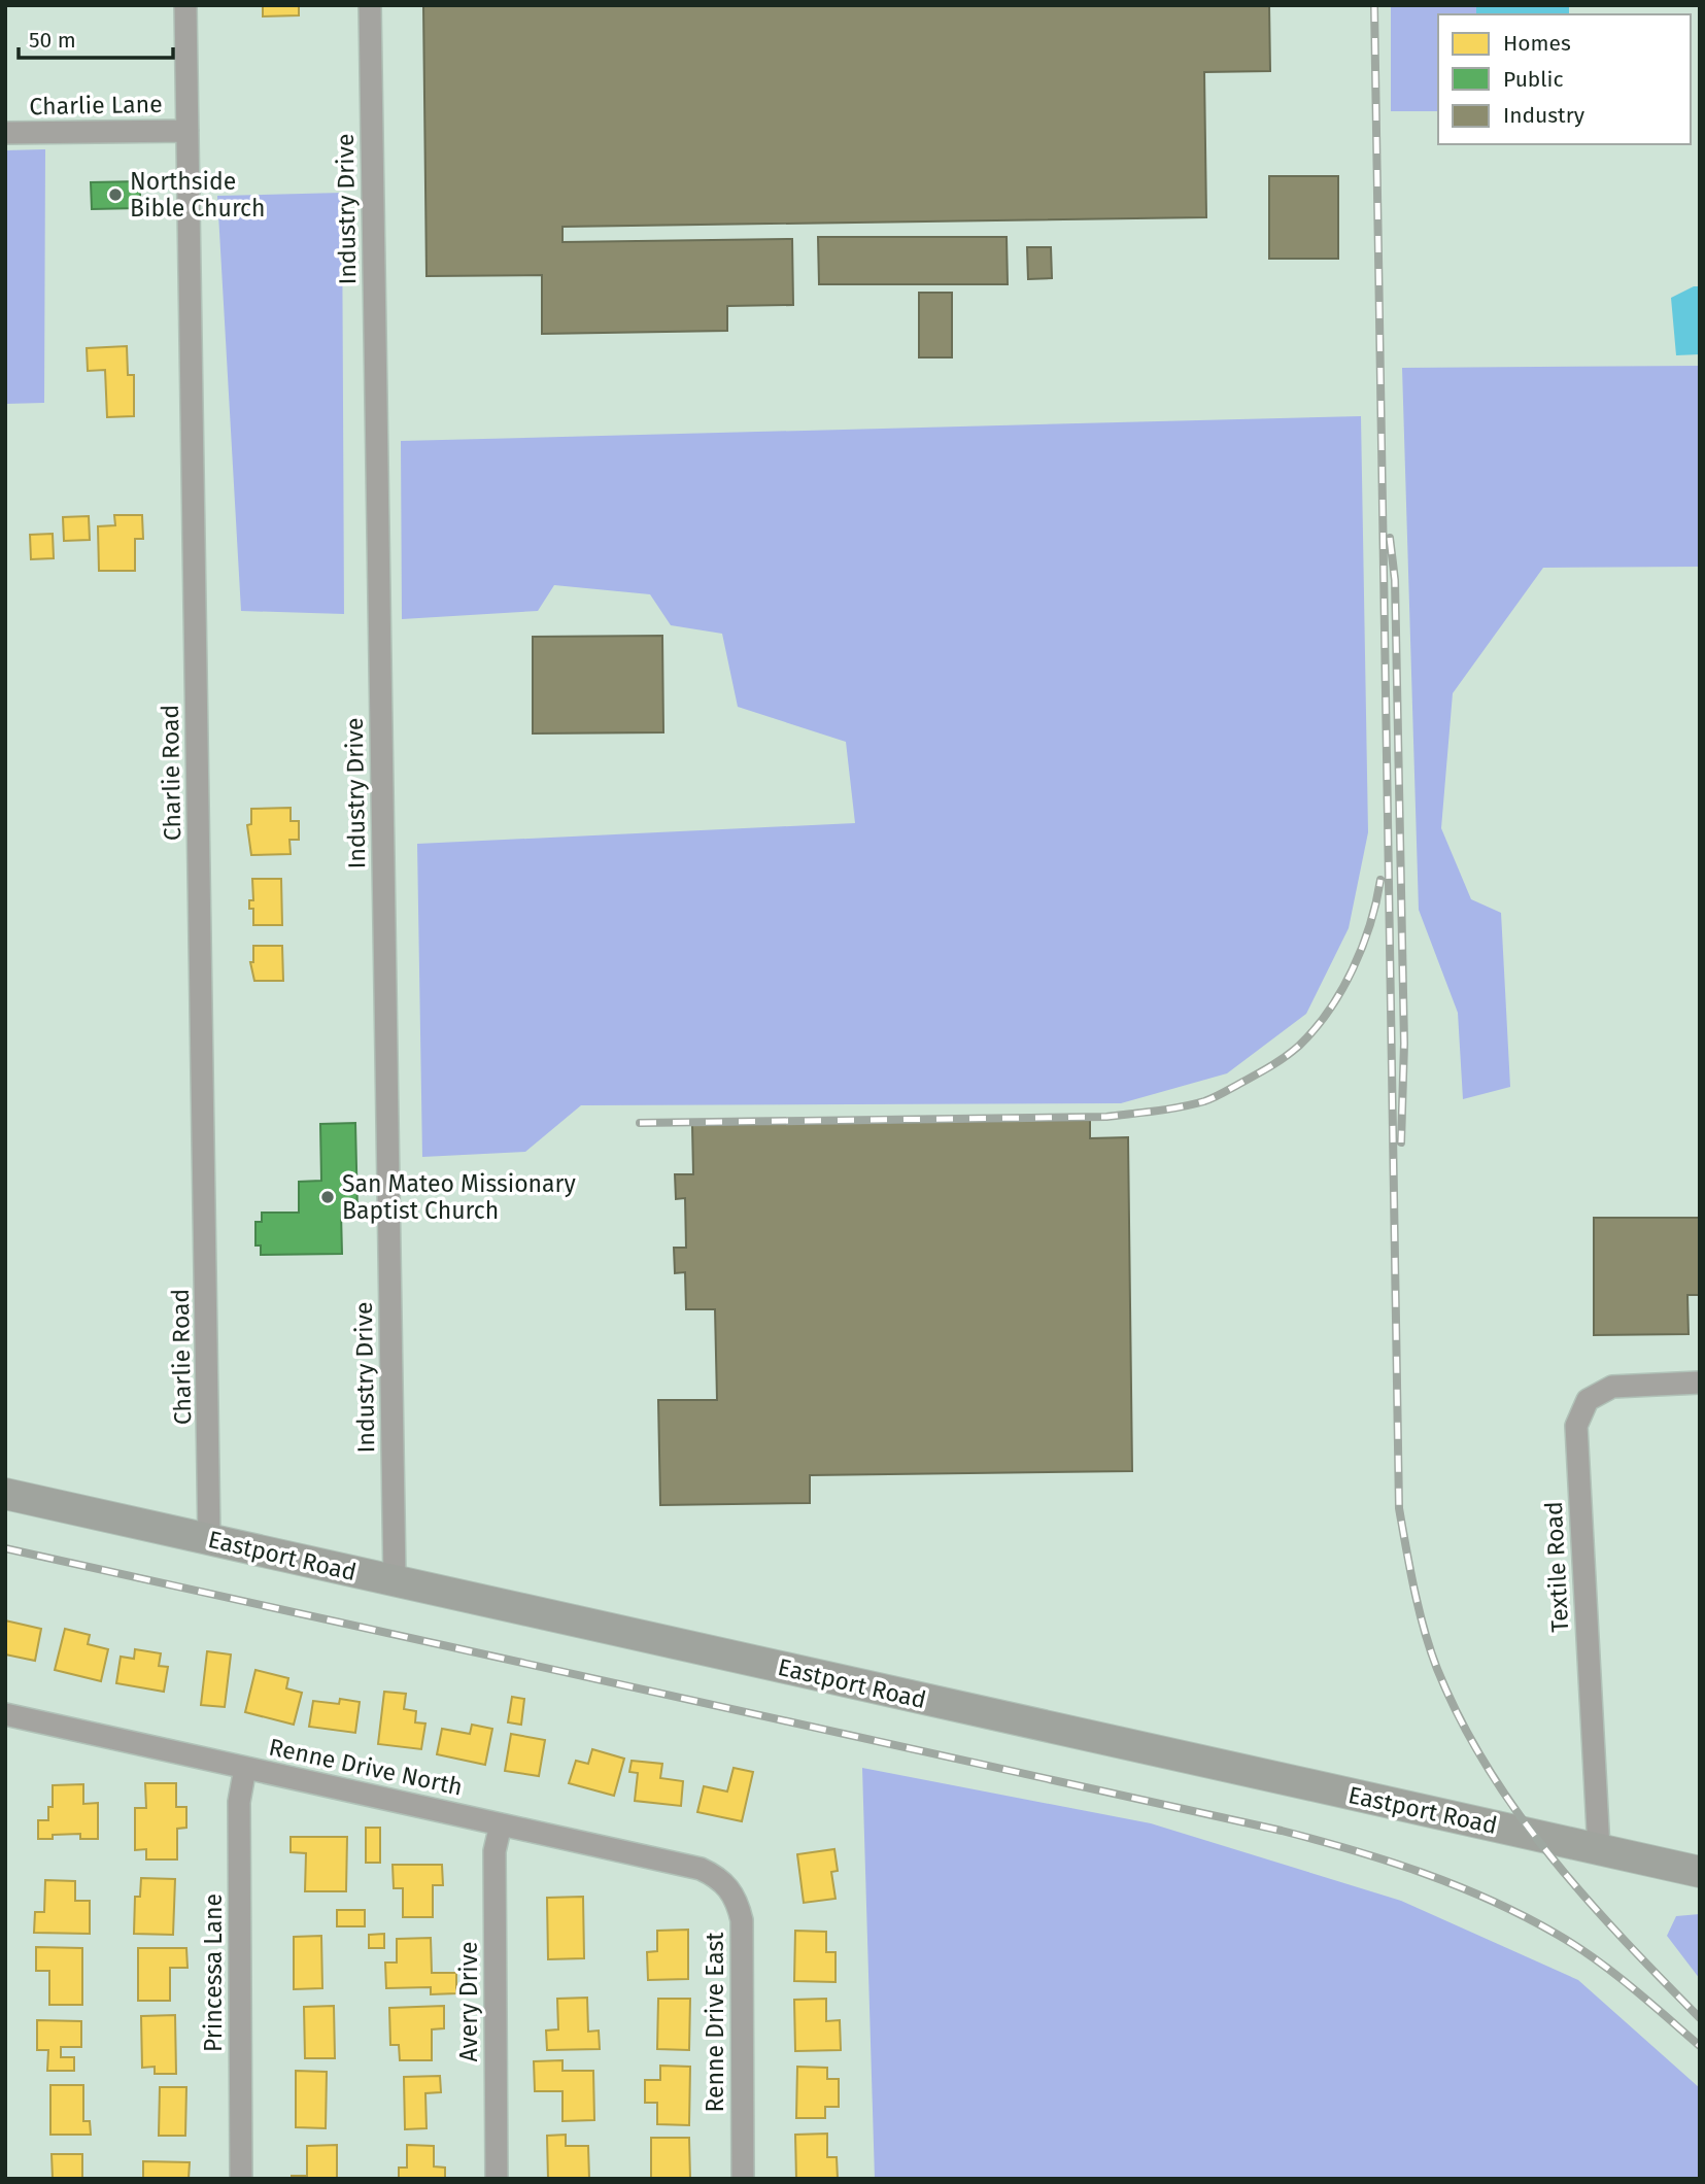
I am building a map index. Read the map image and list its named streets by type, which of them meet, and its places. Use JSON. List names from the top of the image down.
{
  "streets": {
    "street": [
      "Charlie Lane",
      "Industry Drive",
      "Charlie Road",
      "Eastport Road",
      "Textile Road",
      "Renne Drive North",
      "Princessa Lane",
      "Avery Drive",
      "Renne Drive East"
    ]
  },
  "crossings": [
    ["Charlie Lane", "Charlie Road"],
    ["Industry Drive", "Eastport Road"],
    ["Charlie Road", "Eastport Road"],
    ["Eastport Road", "Textile Road"],
    ["Renne Drive North", "Princessa Lane"],
    ["Renne Drive North", "Avery Drive"],
    ["Renne Drive North", "Renne Drive East"]
  ],
  "places": ["Northside Bible Church", "San Mateo Missionary Baptist Church"],
  "legend": ["Homes", "Public", "Industry"],
  "scale_bar": "50 m"
}
